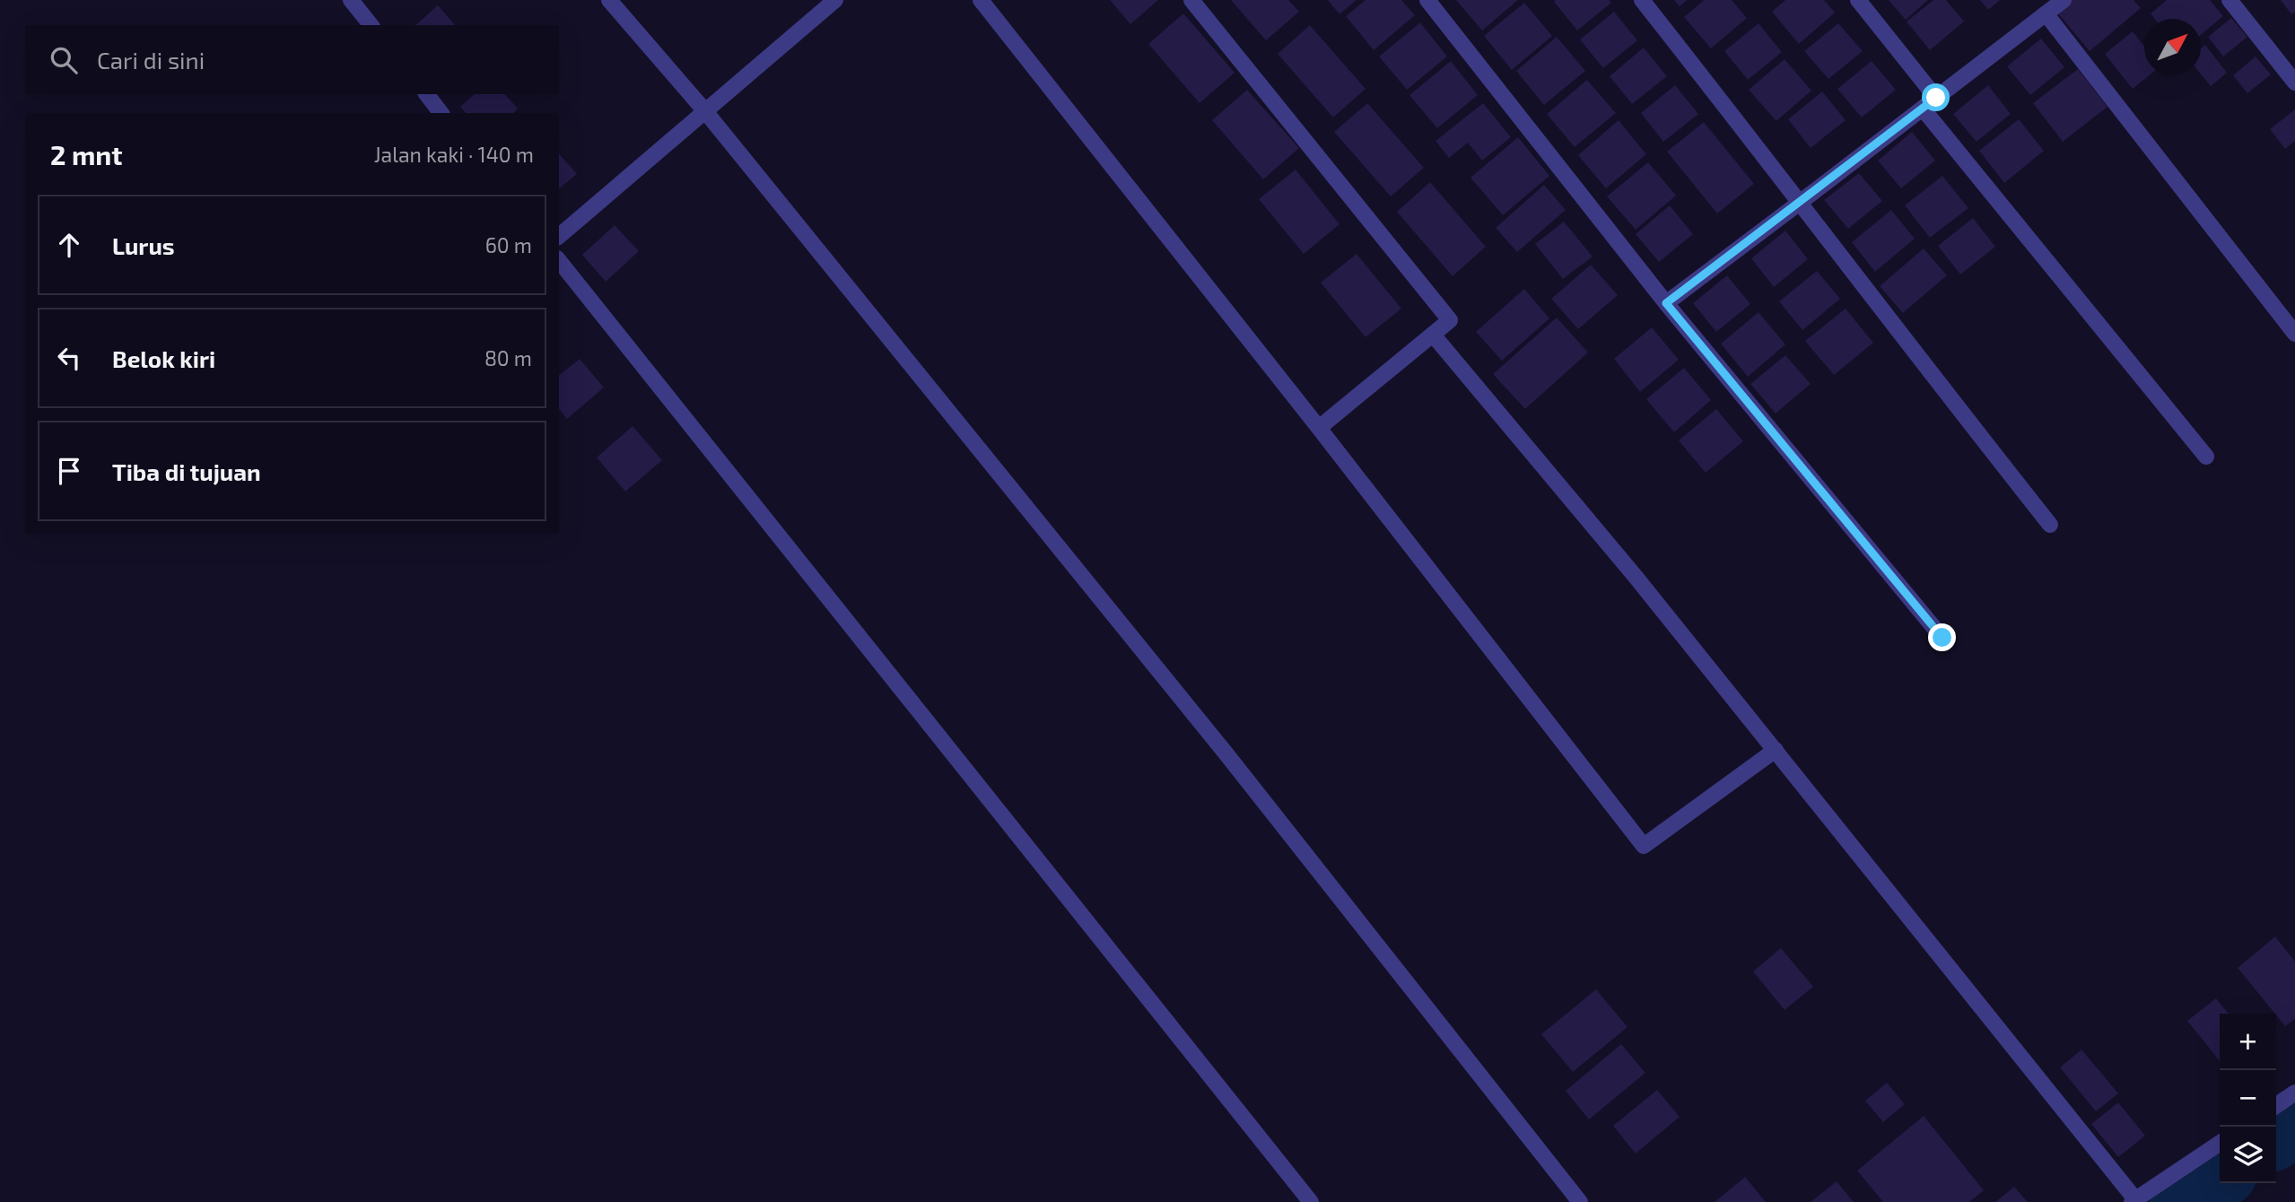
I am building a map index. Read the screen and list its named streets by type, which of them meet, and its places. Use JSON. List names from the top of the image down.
{
  "north": "top right",
  "page": {
    "search": "Cari di sini",
    "heading": ["2 mnt", "Jalan kaki · 140 m"],
    "list": [
      ["Lurus", "60 m"],
      ["Belok kiri", "80 m"],
      "Tiba di tujuan"
    ],
    "map_buttons": ["+", "−"]
  }
}
